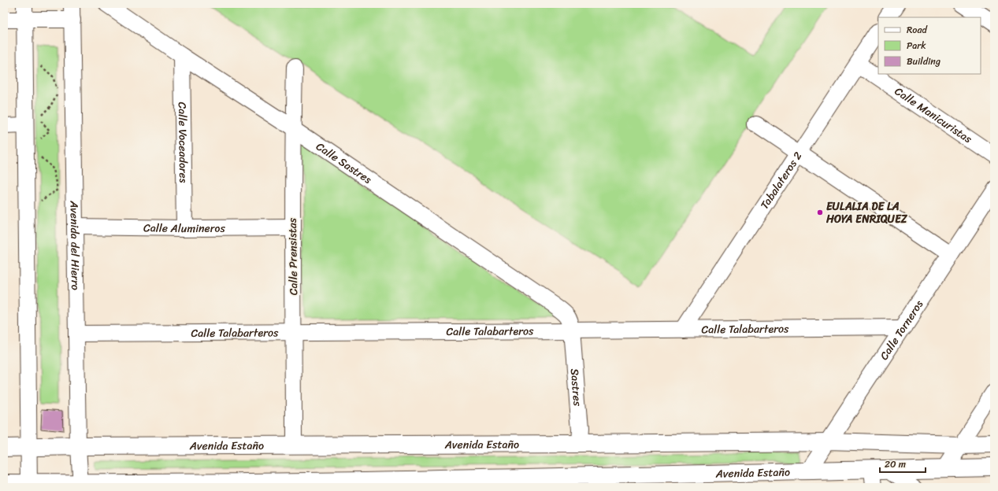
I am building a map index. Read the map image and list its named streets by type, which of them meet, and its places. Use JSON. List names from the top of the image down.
{
  "streets": {
    "main road": ["Avenida Estaño"],
    "street": [
      "Calle Manicuristas",
      "Calle Voceadores",
      "Calle Sastres",
      "Tabalateros 2",
      "Calle Alumineros",
      "Avenida del Hierro",
      "Calle Prensistas",
      "Calle Talabarteros",
      "Calle Torneros",
      "Sastres"
    ]
  },
  "crossings": [
    ["Calle Manicuristas", "Tabalateros 2"],
    ["Calle Voceadores", "Calle Sastres"],
    ["Calle Voceadores", "Calle Alumineros"],
    ["Calle Sastres", "Calle Prensistas"],
    ["Calle Sastres", "Calle Talabarteros"],
    ["Calle Sastres", "Sastres"],
    ["Tabalateros 2", "Calle Talabarteros"],
    ["Calle Alumineros", "Avenida del Hierro"],
    ["Calle Alumineros", "Calle Prensistas"],
    ["Avenida del Hierro", "Calle Talabarteros"],
    ["Avenida del Hierro", "Avenida Estaño"],
    ["Calle Prensistas", "Calle Talabarteros"],
    ["Calle Prensistas", "Avenida Estaño"],
    ["Calle Talabarteros", "Calle Torneros"],
    ["Calle Talabarteros", "Sastres"],
    ["Calle Torneros", "Avenida Estaño"],
    ["Sastres", "Avenida Estaño"]
  ],
  "places": ["EULALIA DE LA HOYA ENRIQUEZ"],
  "legend": ["Road", "Park", "Building"],
  "scale_bar": "20 m"
}
